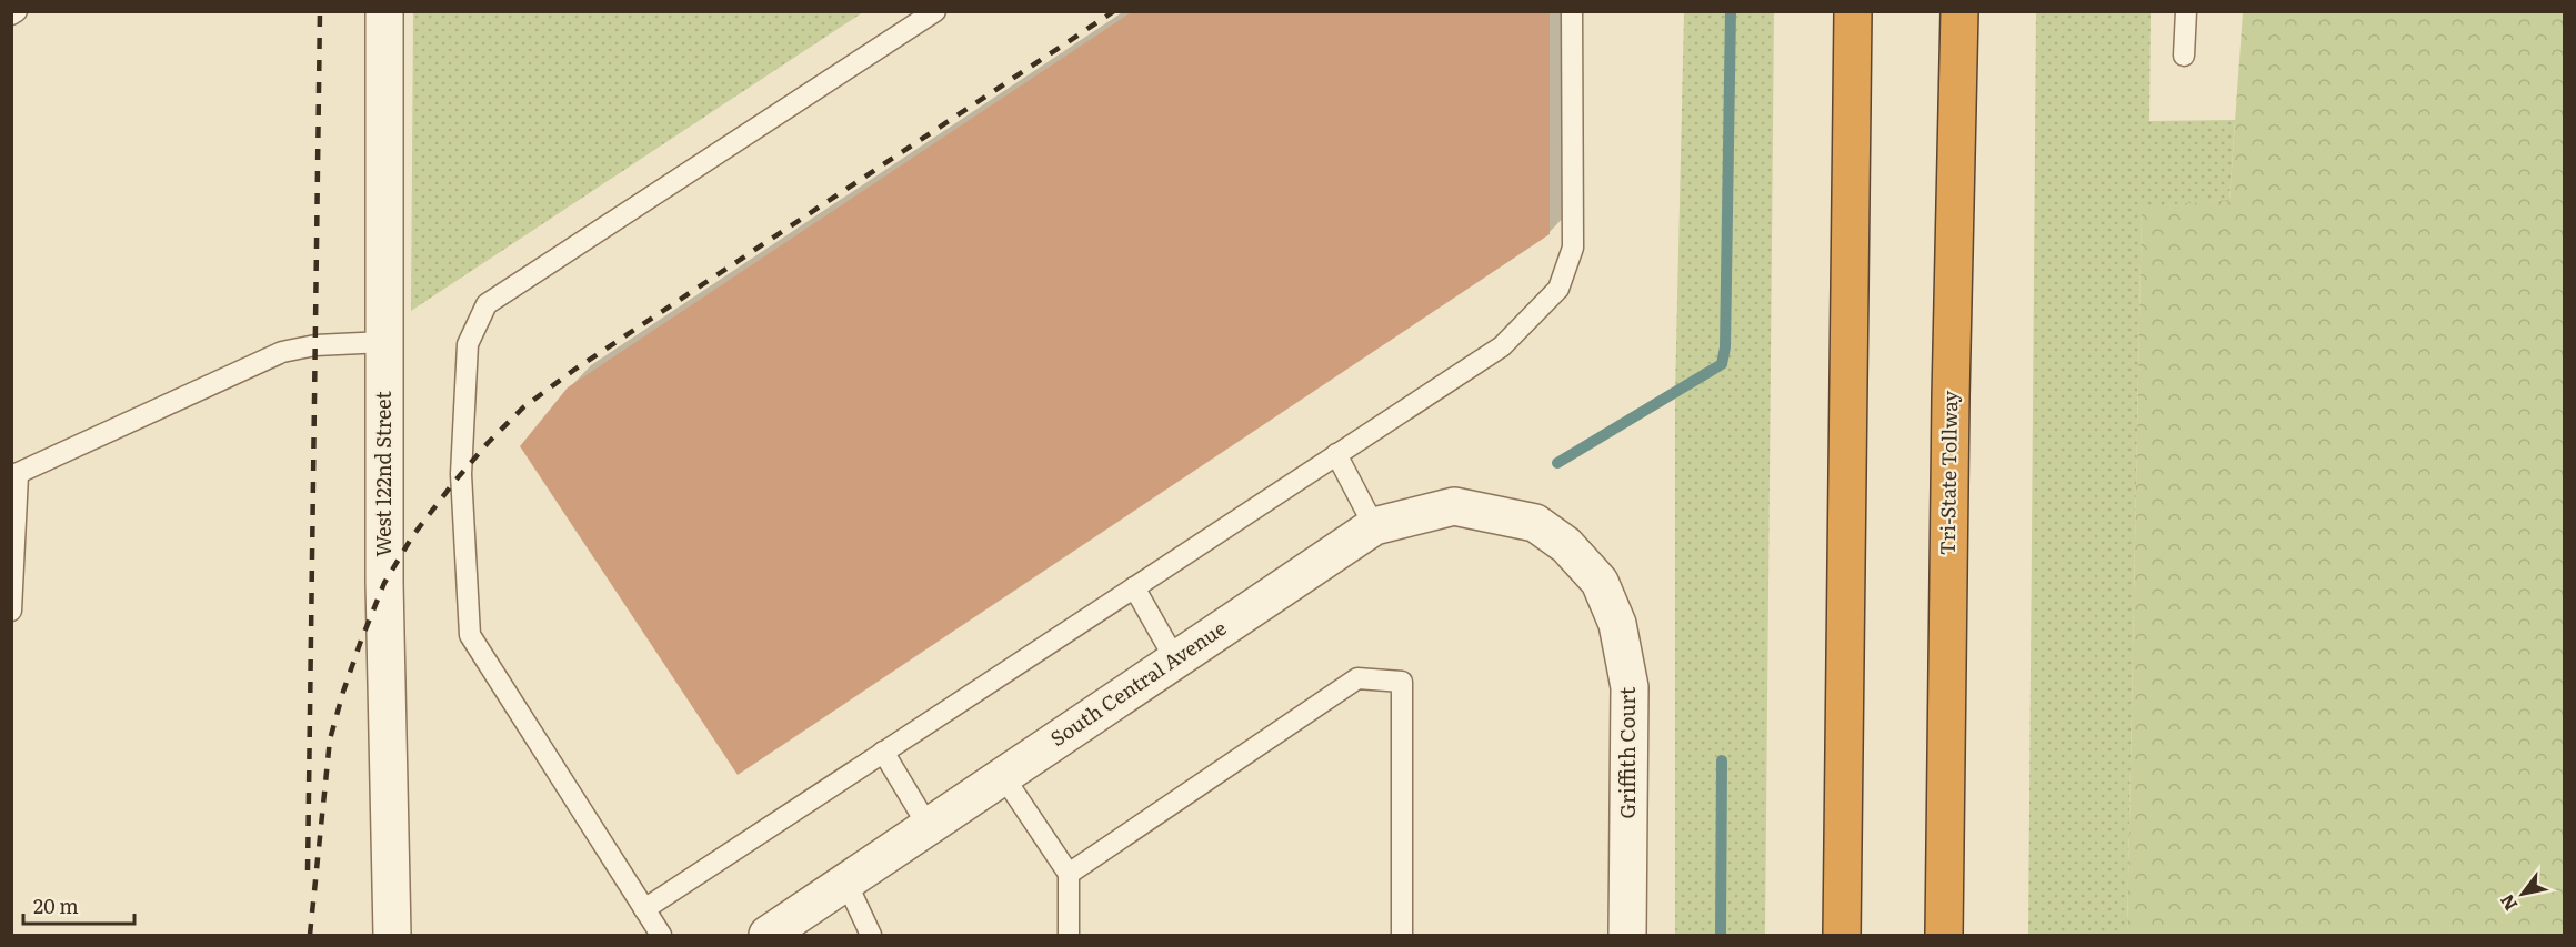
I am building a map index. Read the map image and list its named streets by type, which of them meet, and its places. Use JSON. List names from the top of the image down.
{
  "streets": {
    "highway": ["Tri-State Tollway"],
    "street": ["West 122nd Street", "South Central Avenue", "Griffith Court"]
  },
  "crossings": [
    ["South Central Avenue", "Griffith Court"]
  ],
  "scale_bar": "20 m",
  "north": "bottom left"
}
